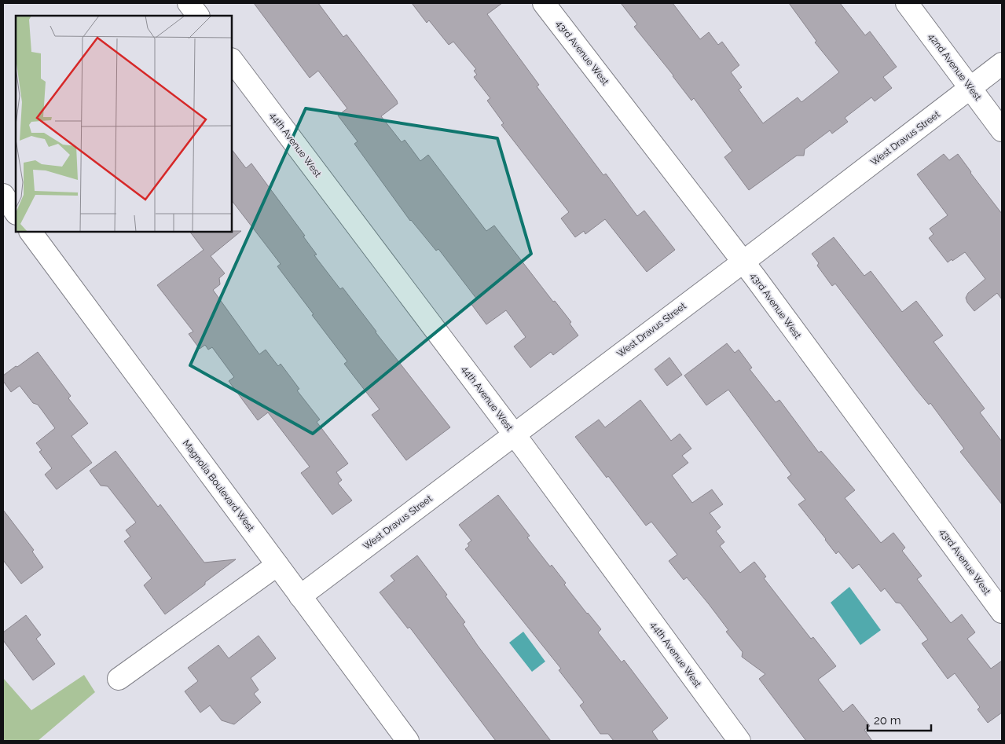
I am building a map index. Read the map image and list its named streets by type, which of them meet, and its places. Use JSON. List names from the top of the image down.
{
  "streets": {
    "street": [
      "43rd Avenue West",
      "42nd Avenue West",
      "West Dravus Street",
      "44th Avenue West",
      "Magnolia Boulevard West"
    ]
  },
  "crossings": [
    ["43rd Avenue West", "West Dravus Street"],
    ["42nd Avenue West", "West Dravus Street"],
    ["West Dravus Street", "44th Avenue West"],
    ["West Dravus Street", "Magnolia Boulevard West"]
  ],
  "scale_bar": "20 m"
}
